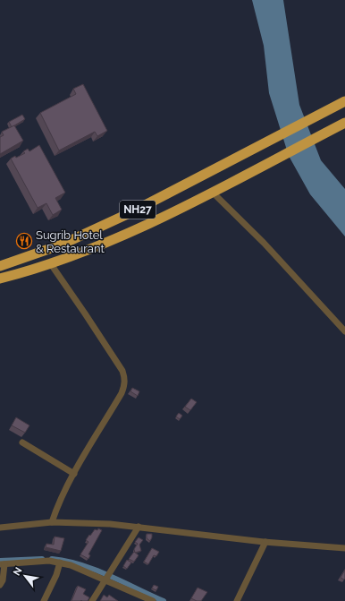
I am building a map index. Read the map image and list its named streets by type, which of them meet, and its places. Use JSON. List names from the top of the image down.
{
  "streets": {
    "highway": ["NH27"]
  },
  "places": {
    "restaurant": ["Sugrib Hotel & Restaurant"]
  },
  "north": "top left"
}
